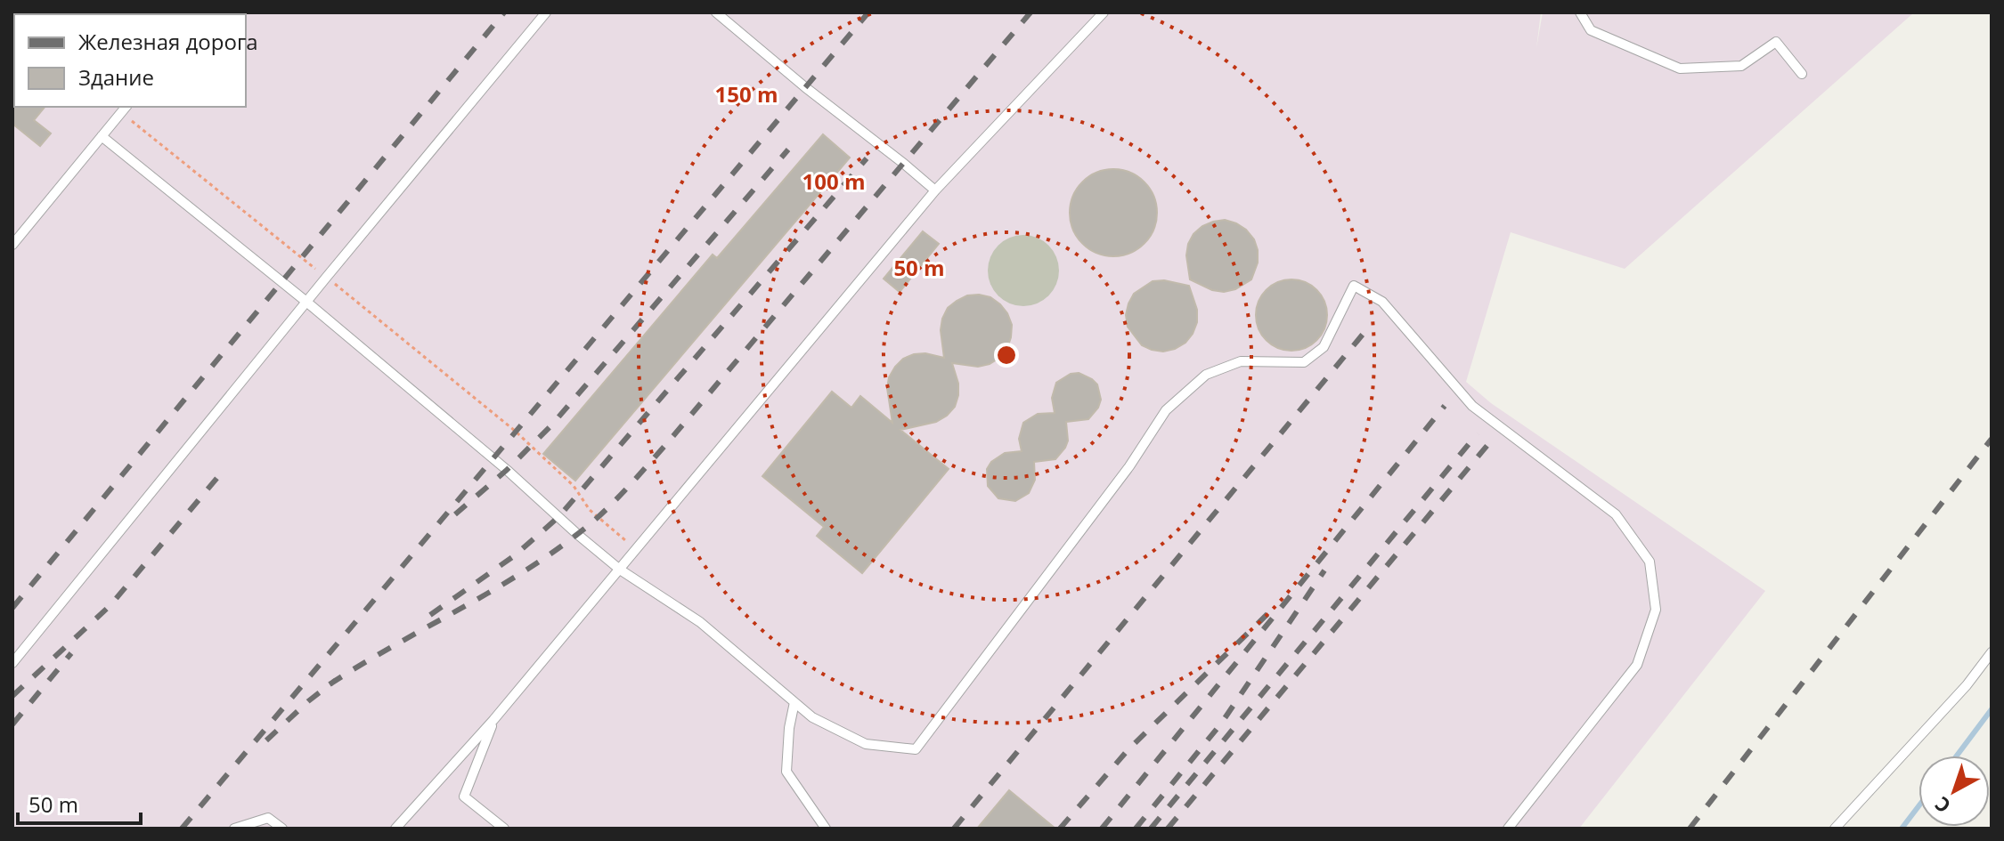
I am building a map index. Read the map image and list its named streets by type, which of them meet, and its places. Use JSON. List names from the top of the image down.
{
  "legend": ["Железная дорога", "Здание"],
  "scale_bar": "50 m",
  "north": "bottom left",
  "rings": ["150 m", "100 m", "50 m"]
}
